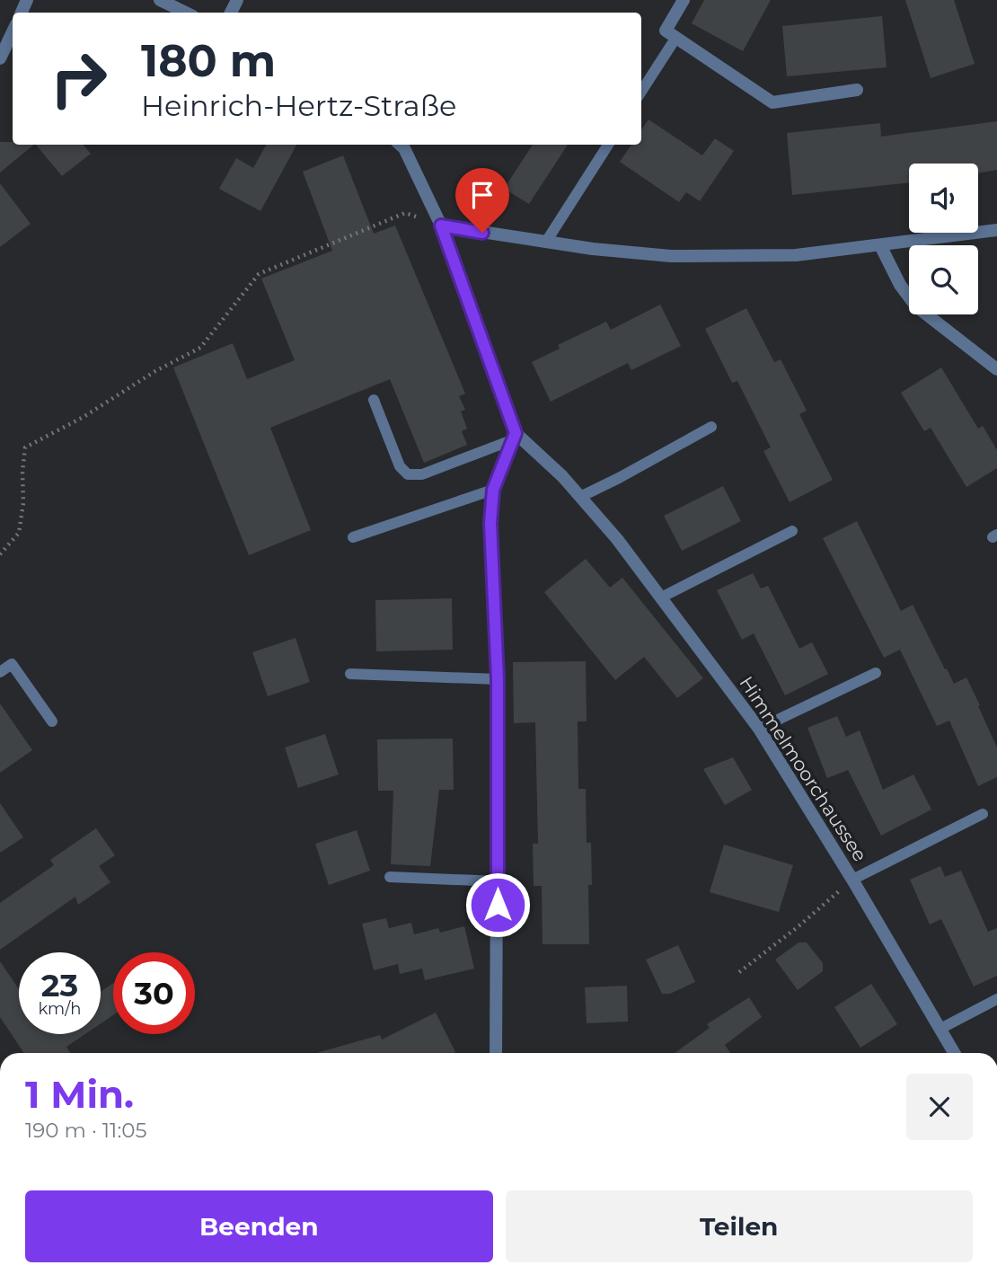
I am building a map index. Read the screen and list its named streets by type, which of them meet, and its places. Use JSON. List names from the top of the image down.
{
  "streets": {
    "street": ["Himmelmoorchaussee"]
  },
  "page": {
    "turn": ["180 m", "Heinrich-Hertz-Straße"],
    "speed": "23 km/h",
    "limit": "30",
    "heading": ["1 Min.", "190 m · 11:05"],
    "buttons": ["Beenden", "Teilen"]
  }
}
